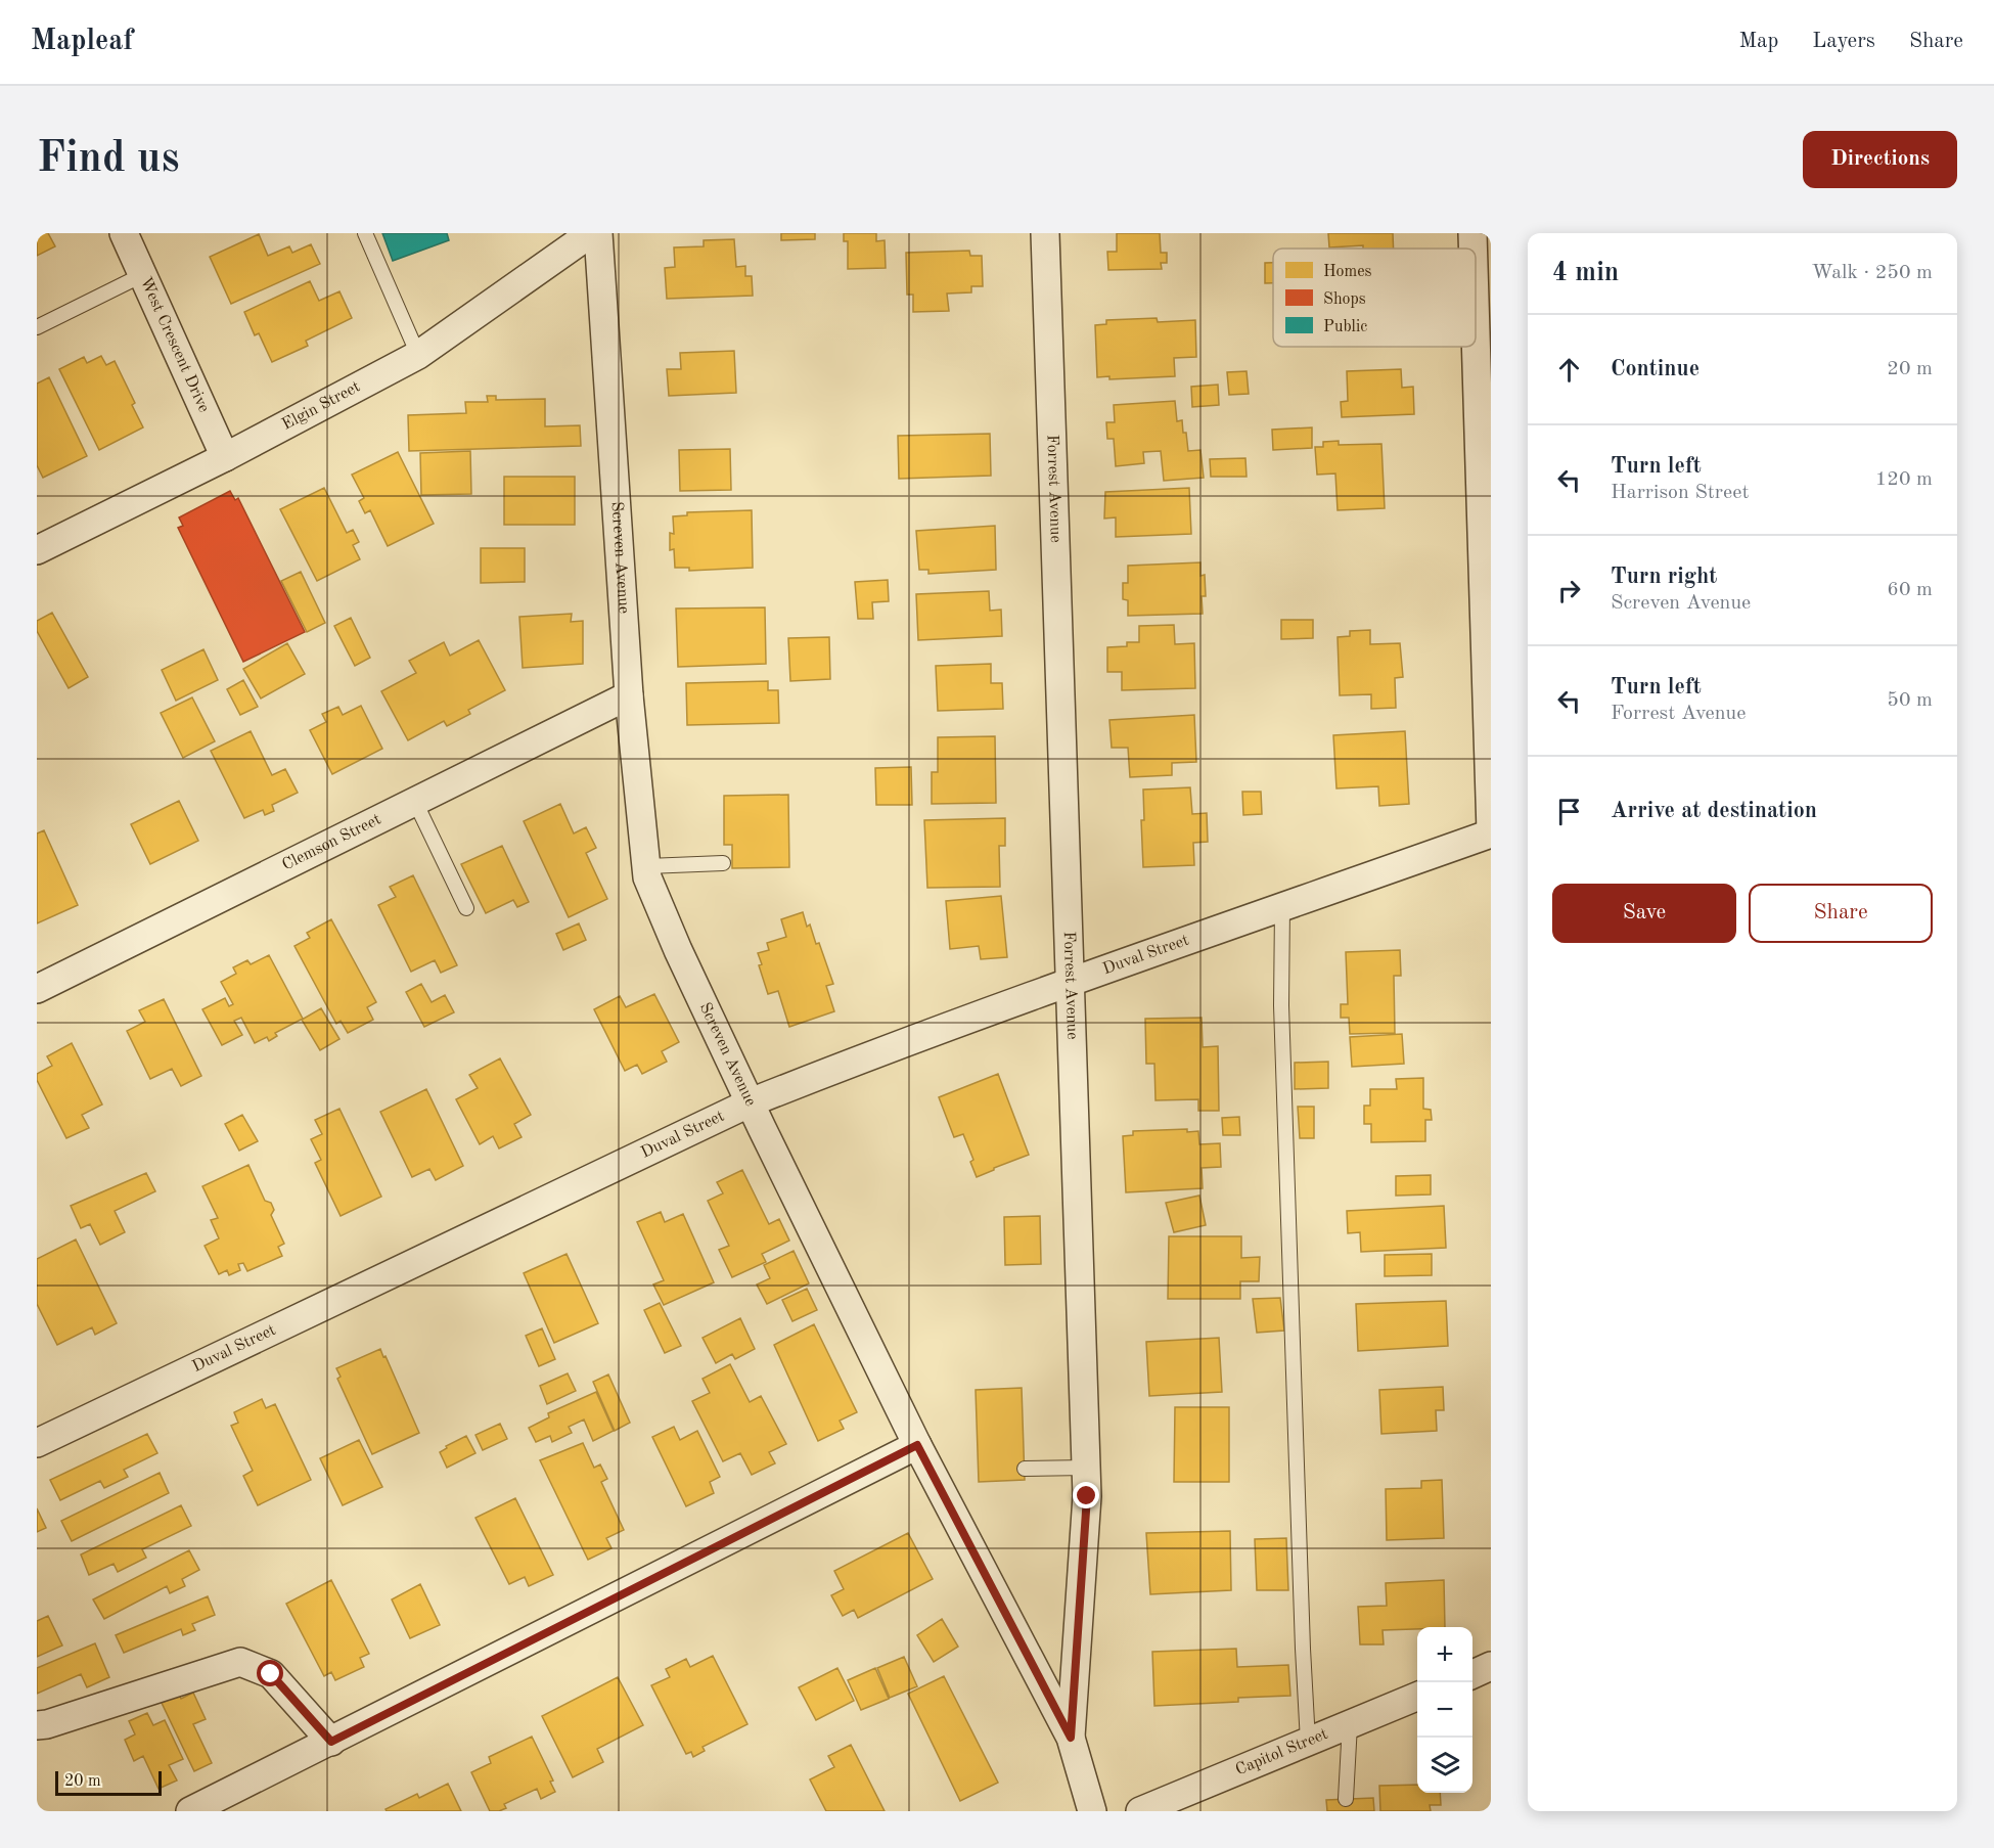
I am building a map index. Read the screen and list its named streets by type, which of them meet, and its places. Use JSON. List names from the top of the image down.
{
  "streets": {
    "street": [
      "West Crescent Drive",
      "Elgin Street",
      "Forrest Avenue",
      "Screven Avenue",
      "Clemson Street",
      "Duval Street",
      "Capitol Street"
    ]
  },
  "crossings": [
    ["West Crescent Drive", "Elgin Street"],
    ["Forrest Avenue", "Screven Avenue"],
    ["Forrest Avenue", "Duval Street"],
    ["Screven Avenue", "Clemson Street"],
    ["Screven Avenue", "Duval Street"]
  ],
  "legend": ["Homes", "Shops", "Public"],
  "scale_bar": "20 m",
  "page": {
    "header": "Mapleaf",
    "nav": ["Map", "Layers", "Share"],
    "buttons": [
      "Directions",
      ["Save", "Share"]
    ],
    "title": "Find us",
    "heading": ["4 min", "Walk · 250 m"],
    "list": [
      ["Continue", "20 m"],
      ["Turn left", "Harrison Street", "120 m"],
      ["Turn right", "Screven Avenue", "60 m"],
      ["Turn left", "Forrest Avenue", "50 m"],
      "Arrive at destination"
    ],
    "map_buttons": ["+", "−"],
    "scale": "20 m"
  }
}
